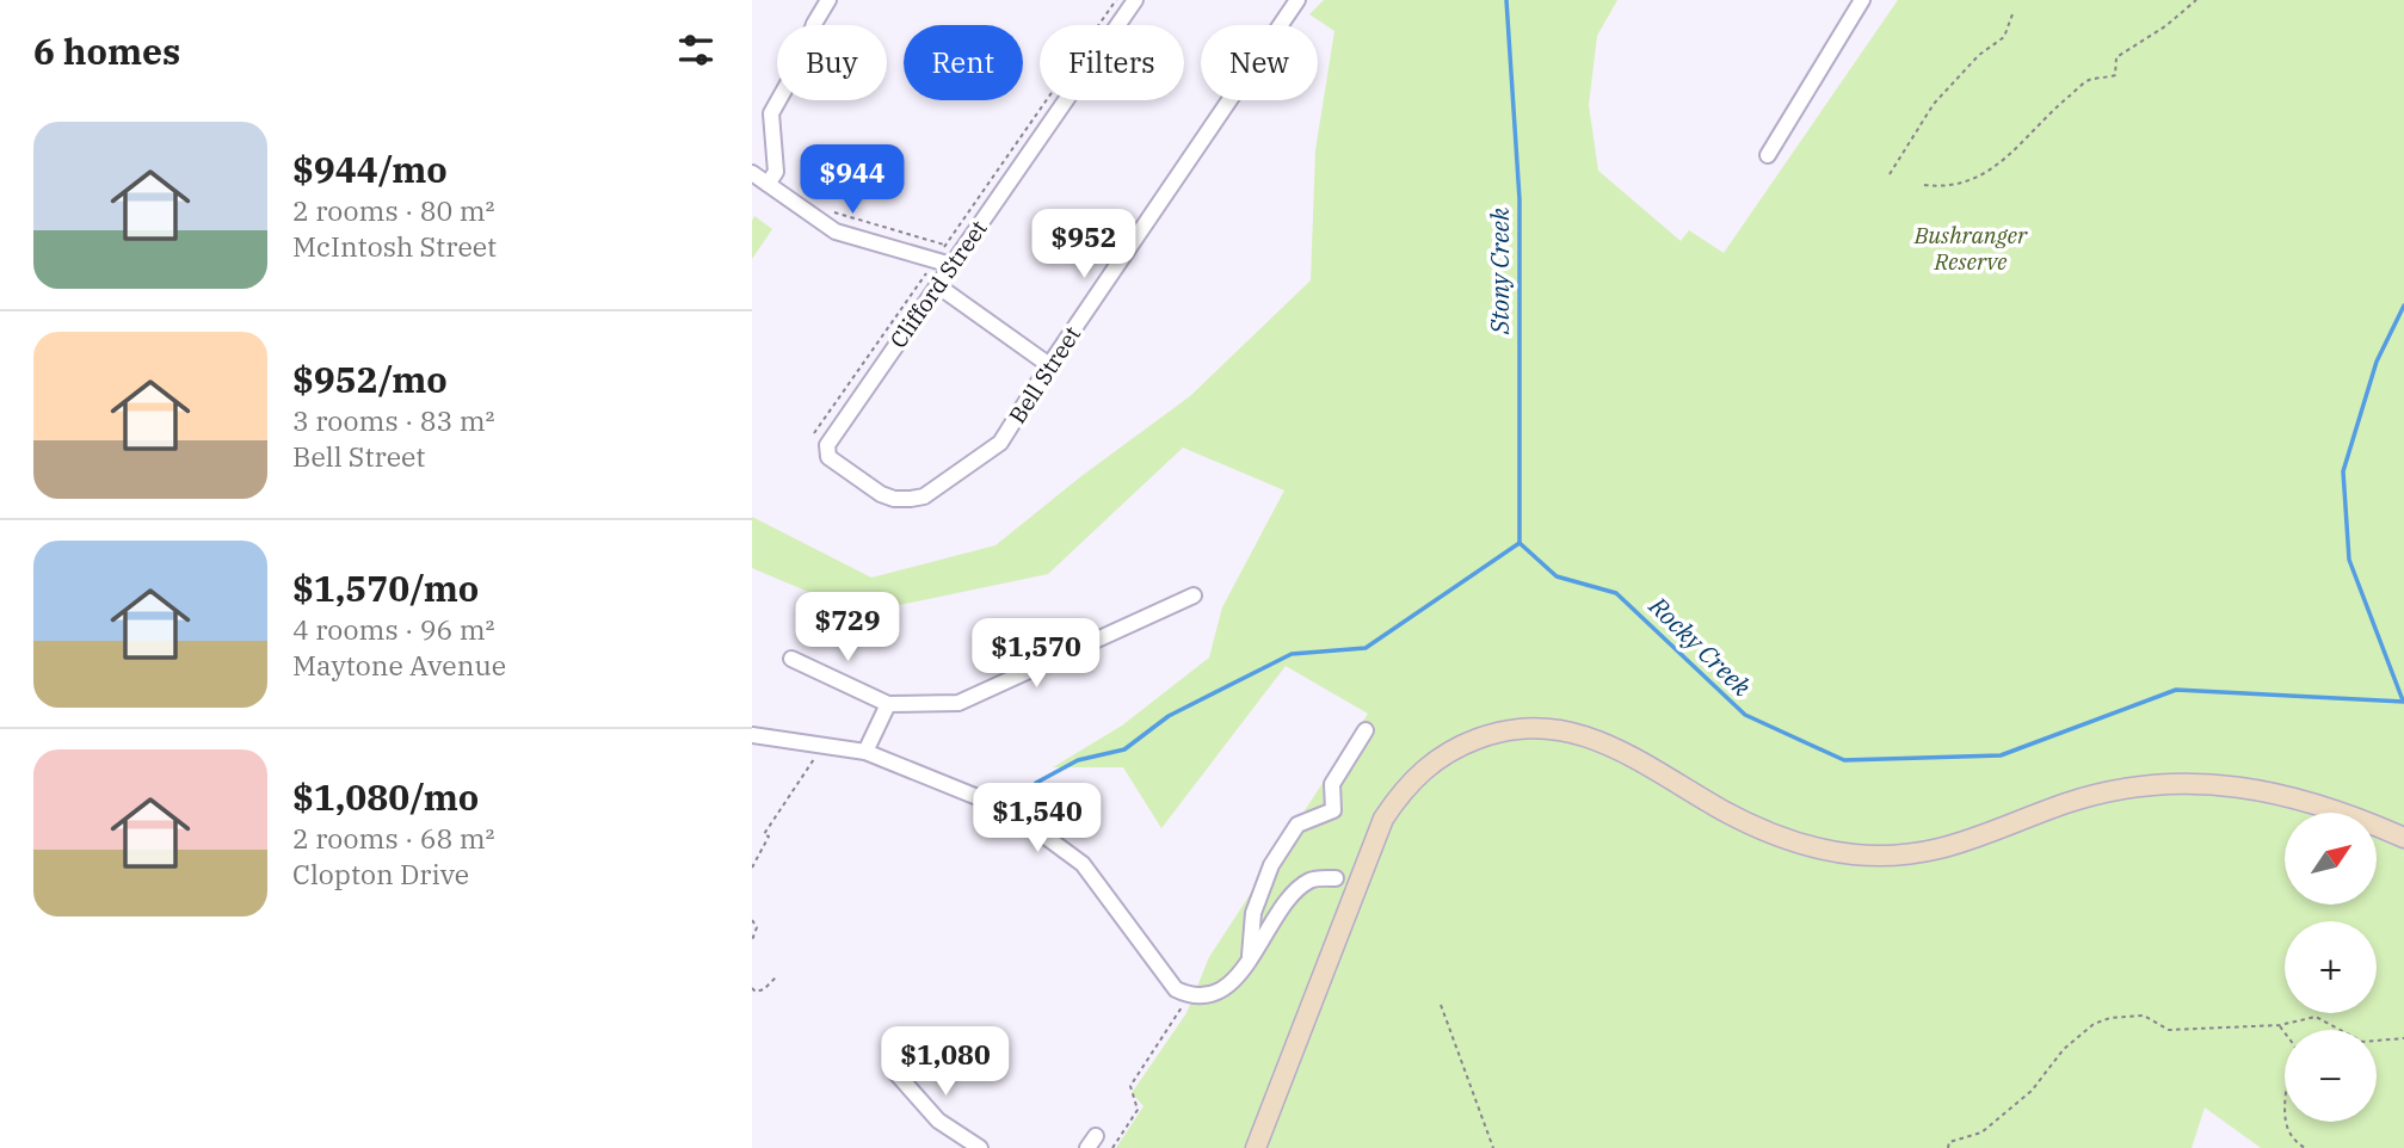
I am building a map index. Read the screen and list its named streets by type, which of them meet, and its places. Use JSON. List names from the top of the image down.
{
  "streets": {
    "street": ["Clifford Street", "Bell Street"]
  },
  "crossings": [
    ["Clifford Street", "Bell Street"]
  ],
  "water": ["Stony Creek", "Rocky Creek"],
  "parks": ["Bushranger Reserve"],
  "north": "top right",
  "page": {
    "heading": "6 homes",
    "chip": [
      "Buy",
      "Rent",
      "Filters",
      "New"
    ],
    "list": [
      {
        "name": "$944/mo",
        "note": "2 rooms · 80 m² · McIntosh Street"
      },
      {
        "name": "$952/mo",
        "note": "3 rooms · 83 m² · Bell Street"
      },
      {
        "name": "$1,570/mo",
        "note": "4 rooms · 96 m² · Maytone Avenue"
      },
      {
        "name": "$1,080/mo",
        "note": "2 rooms · 68 m² · Clopton Drive"
      }
    ],
    "price": [
      "$944",
      "$952",
      "$729",
      "$1,570",
      "$1,540",
      "$1,080"
    ],
    "map_buttons": ["+", "−"]
  }
}
